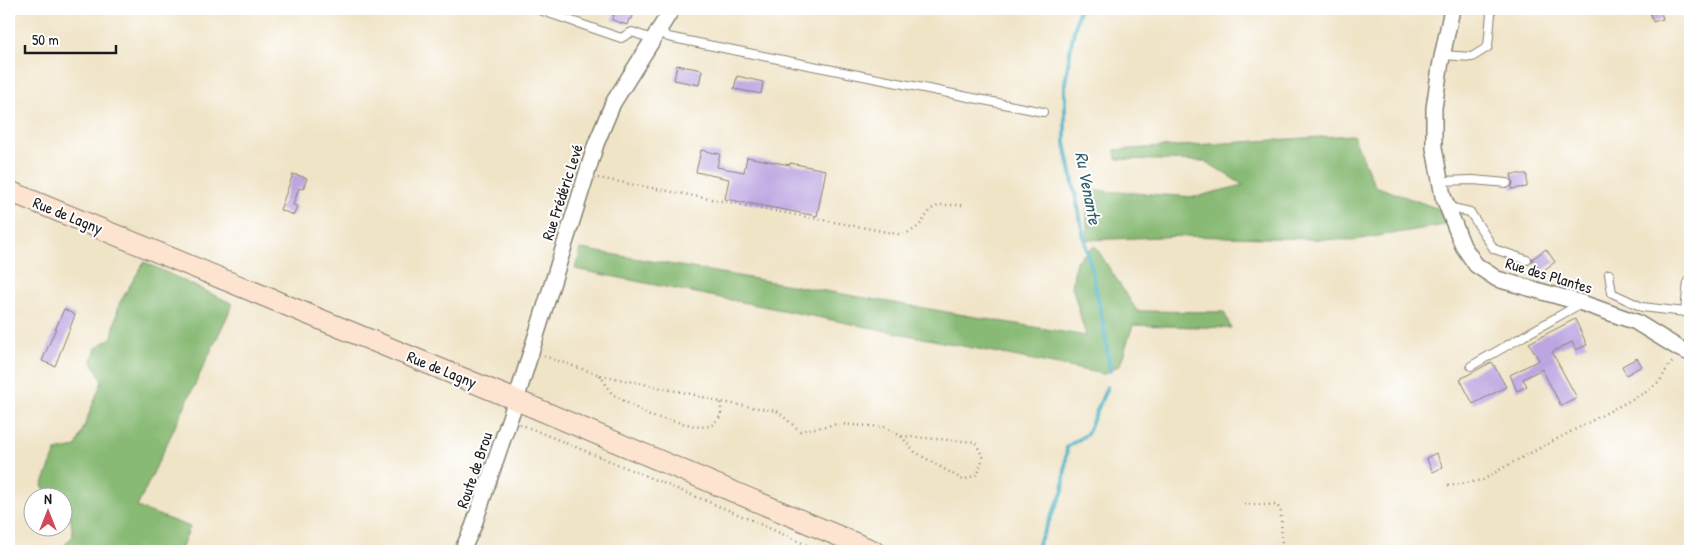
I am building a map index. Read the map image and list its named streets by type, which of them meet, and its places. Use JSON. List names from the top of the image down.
{
  "streets": {
    "main road": ["Rue de Lagny"],
    "street": ["Rue Frédéric Levé", "Rue des Plantes", "Route de Brou"]
  },
  "crossings": [
    ["Rue Frédéric Levé", "Rue de Lagny"],
    ["Rue Frédéric Levé", "Route de Brou"],
    ["Rue de Lagny", "Route de Brou"]
  ],
  "water": ["Ru Venante"],
  "scale_bar": "50 m",
  "north": "top"
}
